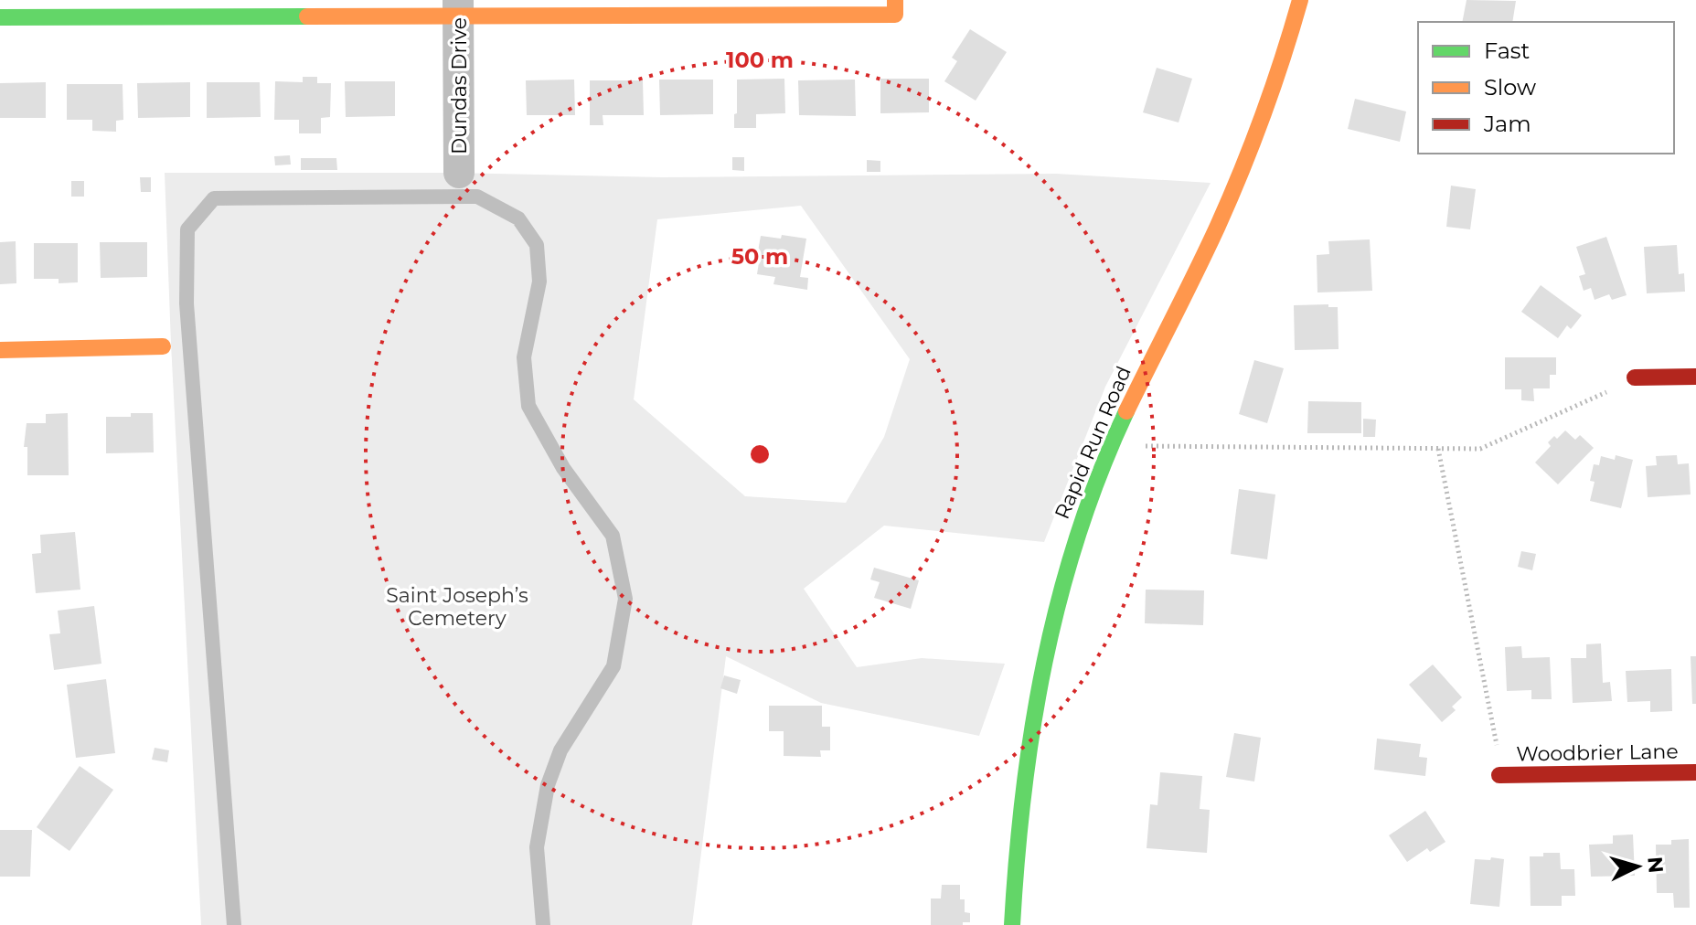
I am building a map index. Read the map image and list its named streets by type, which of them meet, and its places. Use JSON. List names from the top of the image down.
{
  "streets": {
    "street": ["Dundas Drive", "Rapid Run Road", "Woodbrier Lane"]
  },
  "parks": ["Saint Joseph’s Cemetery"],
  "legend": ["Fast", "Slow", "Jam"],
  "north": "right",
  "rings": ["100 m", "50 m"]
}
